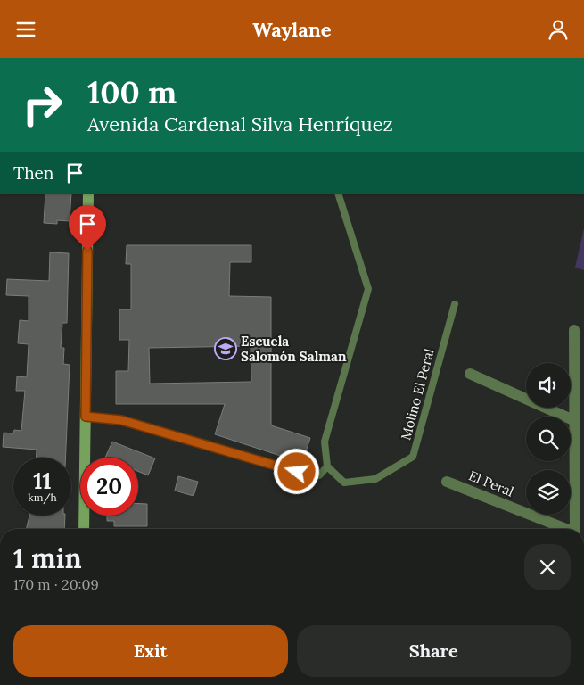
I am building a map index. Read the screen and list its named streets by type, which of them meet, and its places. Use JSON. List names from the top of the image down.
{
  "streets": {
    "street": ["El Peral"],
    "lane": ["Molino El Peral"]
  },
  "places": {
    "school or university": ["Escuela Salomón Salman"]
  },
  "page": {
    "header": "Waylane",
    "turn": ["100 m", "Avenida Cardenal Silva Henríquez"],
    "then": "Then",
    "speed": "11 km/h",
    "limit": "20",
    "heading": ["1 min", "170 m · 20:09"],
    "buttons": ["Exit", "Share"]
  }
}
